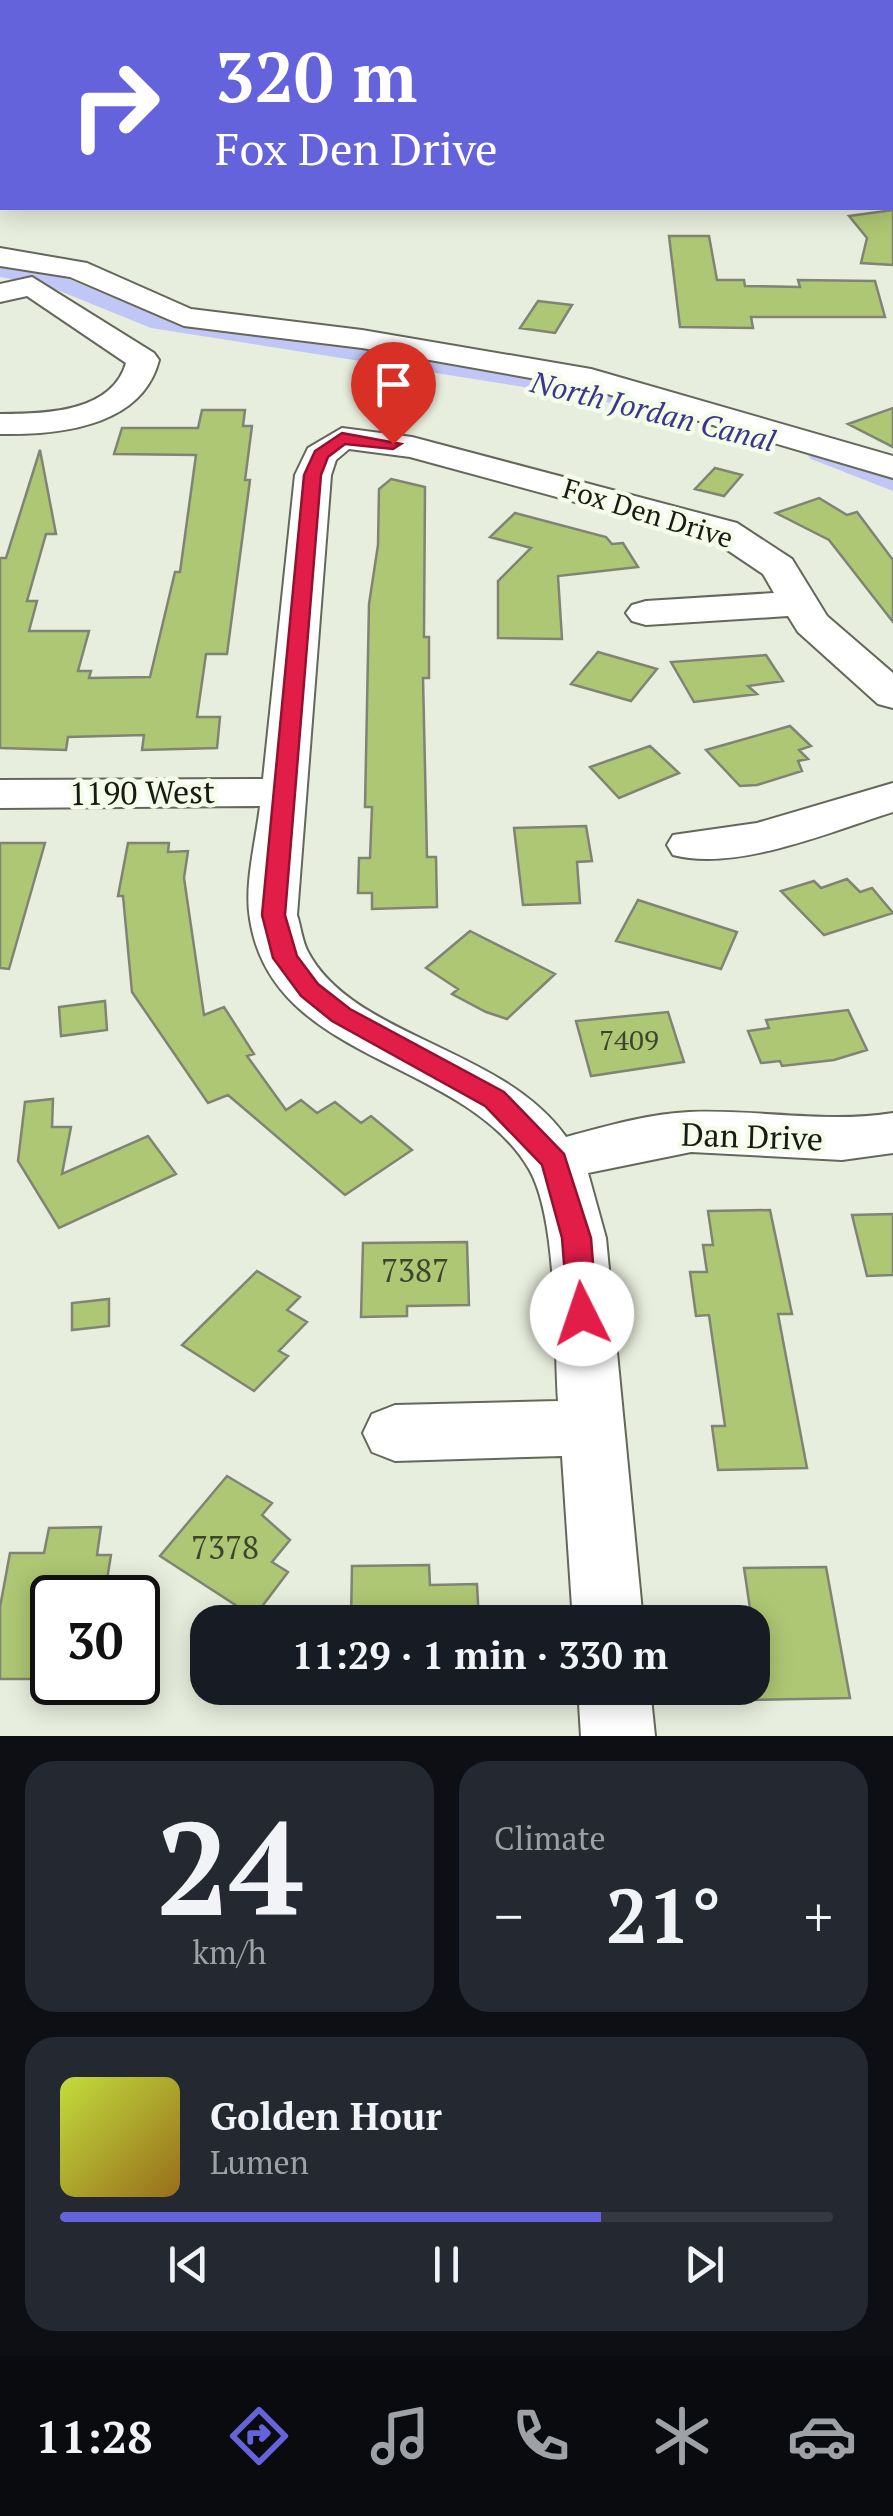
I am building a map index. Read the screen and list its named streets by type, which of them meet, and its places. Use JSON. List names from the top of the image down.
{
  "streets": {
    "street": ["Fox Den Drive", "1190 West", "Dan Drive"]
  },
  "crossings": [
    ["Fox Den Drive", "1190 West"]
  ],
  "water": ["North Jordan Canal"],
  "house_numbers": ["7409", "7387", "7378"],
  "page": {
    "turn": ["320 m", "Fox Den Drive"],
    "limit": "30",
    "trip": "11:29 · 1 min · 330 m",
    "tile": [
      ["24", "km/h"],
      "Climate"
    ],
    "heat": ["−", "21°", "+"],
    "song": ["Golden Hour", "Lumen"],
    "tabs": "11:28"
  }
}
